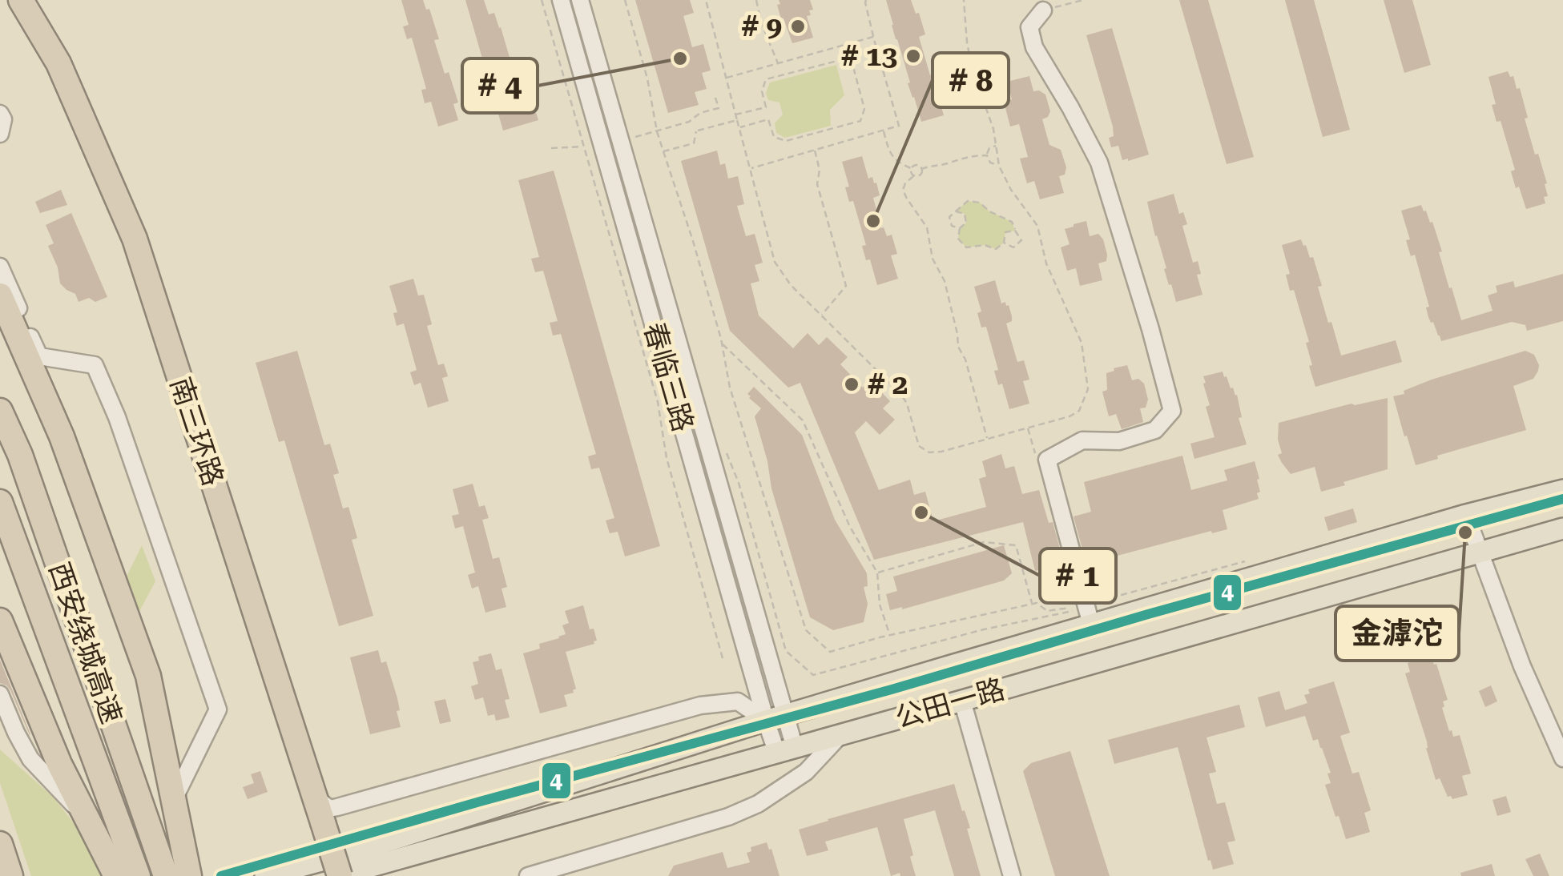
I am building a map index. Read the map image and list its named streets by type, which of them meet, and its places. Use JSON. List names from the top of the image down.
{
  "streets": {
    "highway": ["南三环路", "西安绕城高速"],
    "main road": ["公田一路"],
    "street": ["春临三路"]
  },
  "crossings": [
    ["春临三路", "公田一路"],
    ["南三环路", "公田一路"]
  ],
  "places": [
    "# 9",
    "# 13",
    "# 4",
    "# 8",
    "# 2",
    "# 1",
    "金滹沱"
  ],
  "lines": ["metro line 4"]
}
